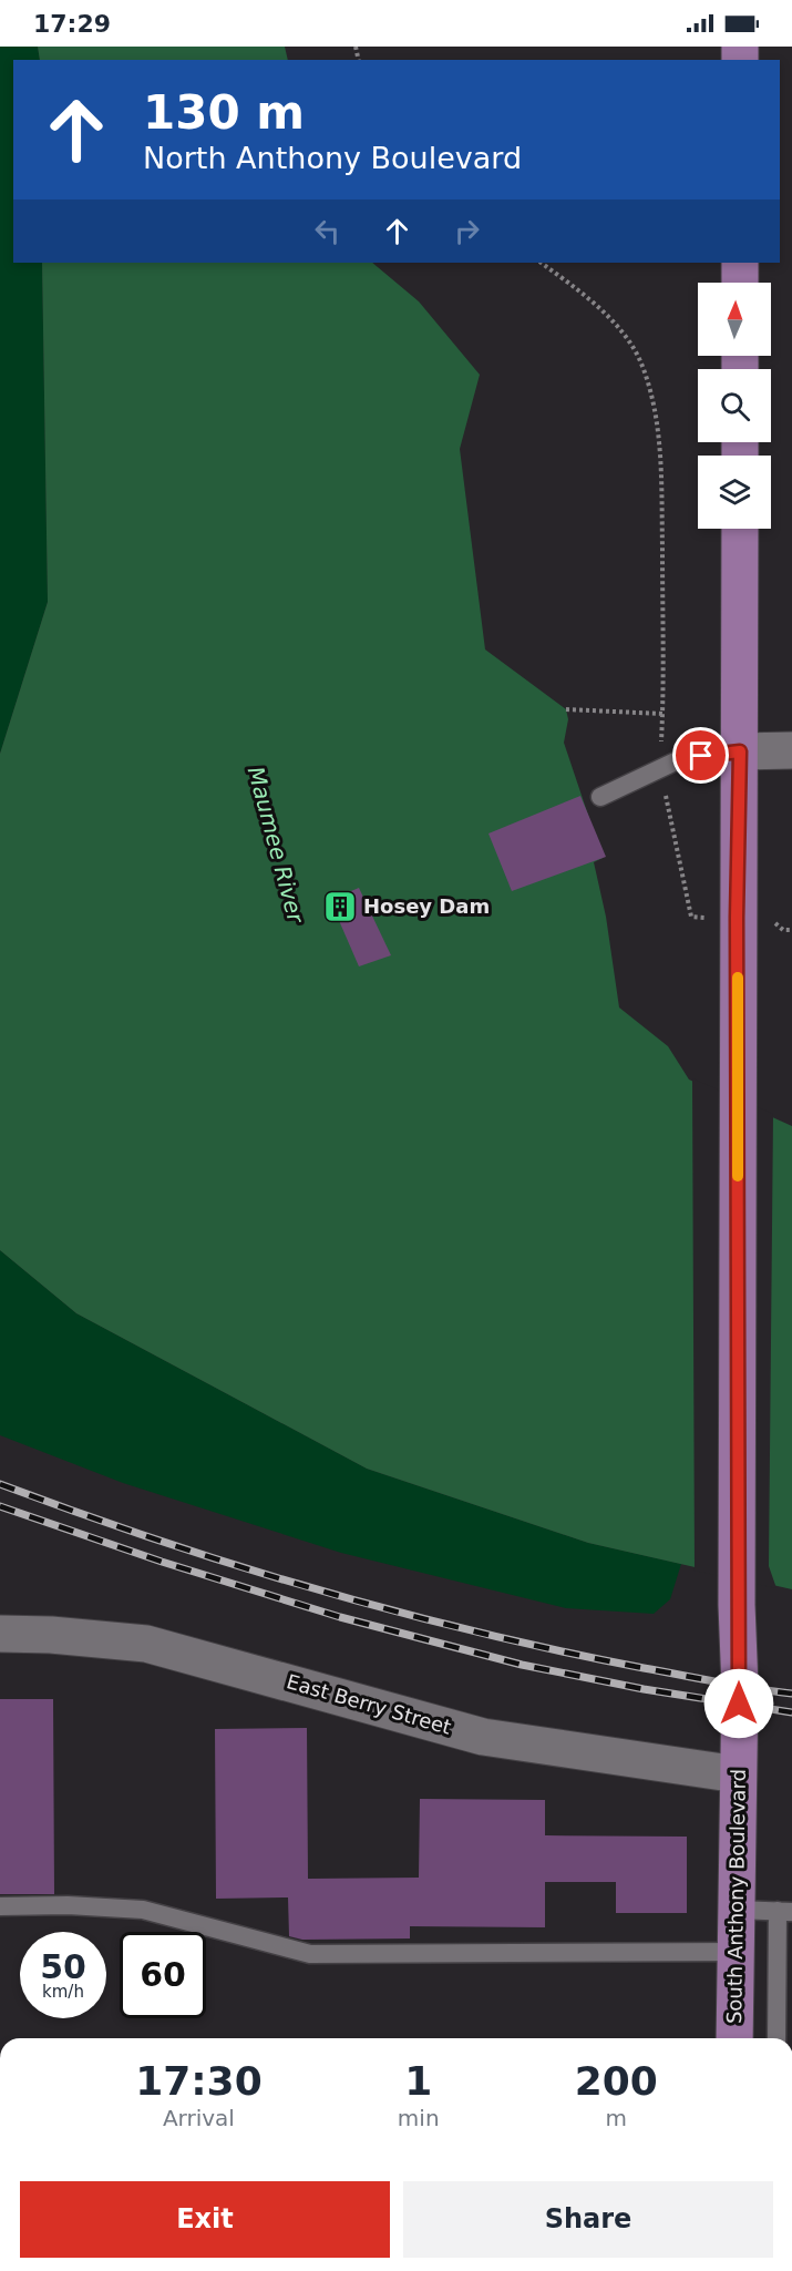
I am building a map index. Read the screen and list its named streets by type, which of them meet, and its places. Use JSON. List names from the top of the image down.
{
  "streets": {
    "main road": ["South Anthony Boulevard"],
    "street": ["East Berry Street"]
  },
  "crossings": [
    ["East Berry Street", "South Anthony Boulevard"]
  ],
  "water": ["Maumee River"],
  "places": {
    "building": ["Hosey Dam"]
  },
  "north": "top",
  "page": {
    "status": "17:29",
    "turn": ["130 m", "North Anthony Boulevard"],
    "speed": "50 km/h",
    "limit": "60",
    "eta": [
      "17:30",
      "Arrival",
      "1",
      "min",
      "200",
      "m"
    ],
    "buttons": ["Exit", "Share"]
  }
}
